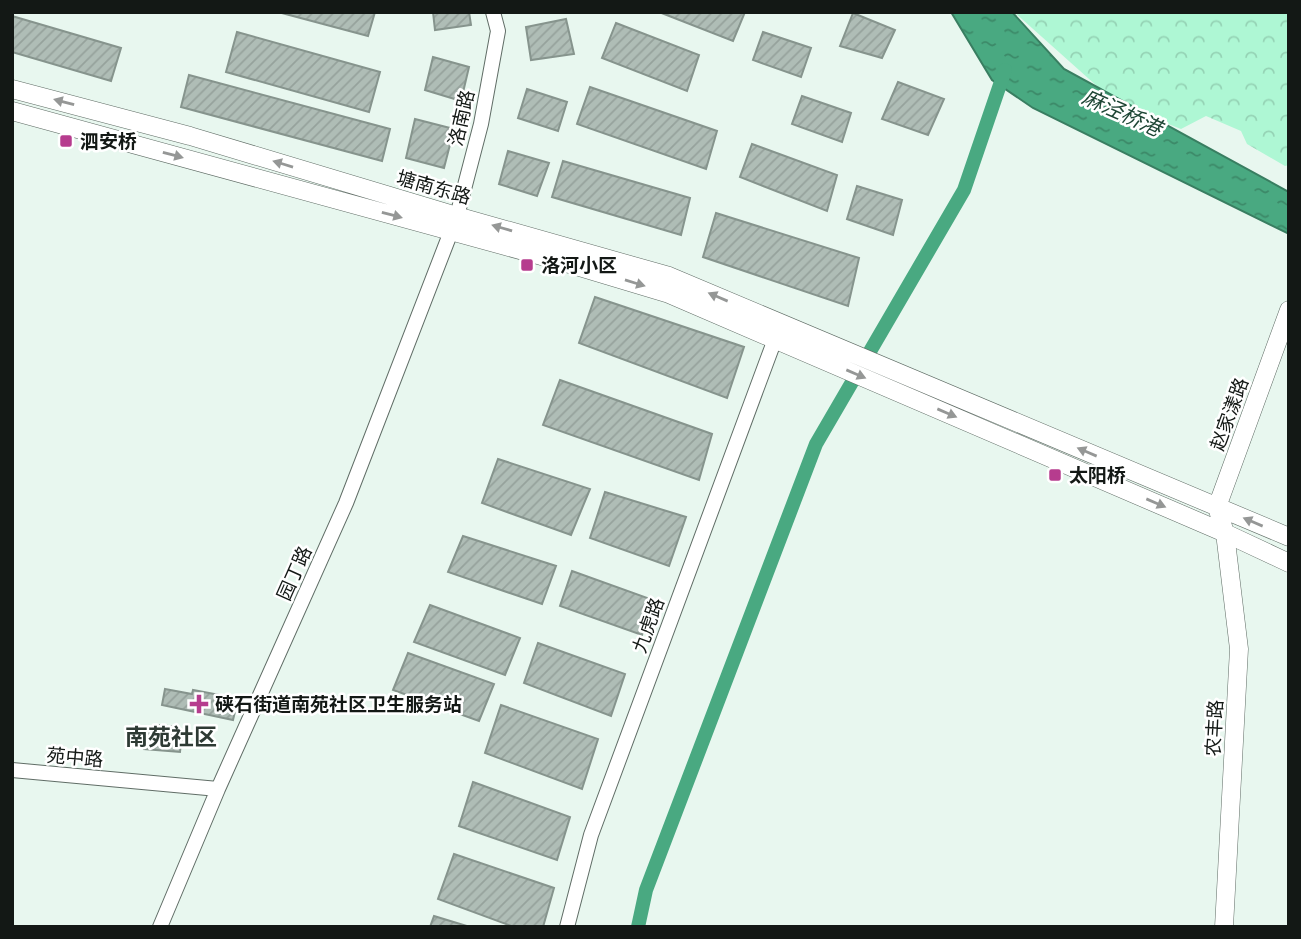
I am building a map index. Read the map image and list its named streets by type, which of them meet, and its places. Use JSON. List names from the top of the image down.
{
  "streets": {
    "main road": ["塘南东路", "赵家漾路", "农丰路"],
    "street": [
      "洛南路",
      "园丁路",
      "九虎路",
      "苑中路"
    ]
  },
  "crossings": [
    ["洛南路", "塘南东路"],
    ["洛南路", "园丁路"],
    ["塘南东路", "园丁路"],
    ["塘南东路", "九虎路"],
    ["园丁路", "苑中路"]
  ],
  "districts": ["南苑社区"],
  "water": ["麻泾桥港"],
  "places": {
    "transit": ["泗安桥", "洛河小区", "太阳桥"],
    "health": ["硖石街道南苑社区卫生服务站"]
  }
}
